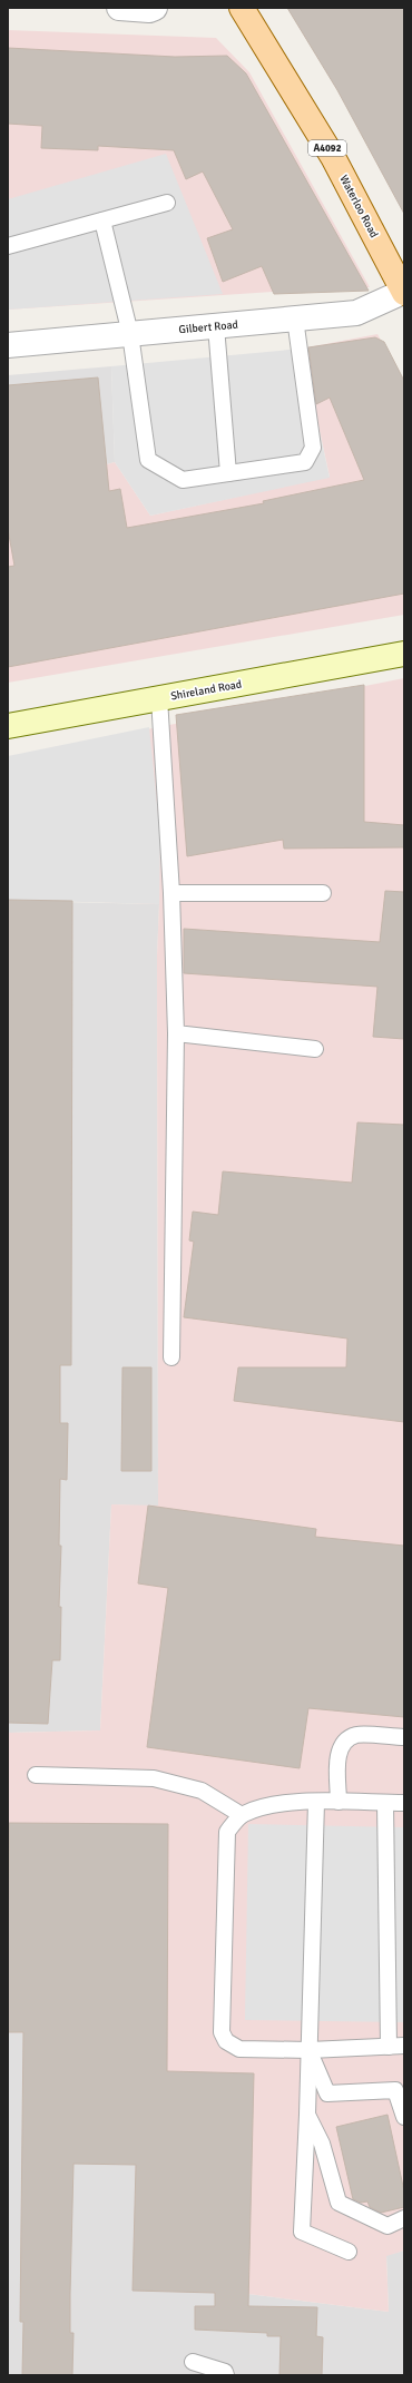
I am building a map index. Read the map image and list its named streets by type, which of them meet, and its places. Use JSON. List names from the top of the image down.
{
  "streets": {
    "main road": ["A4092", "Waterloo Road", "Shireland Road"],
    "street": ["Gilbert Road"]
  },
  "crossings": [
    ["Waterloo Road", "Gilbert Road"]
  ]
}
